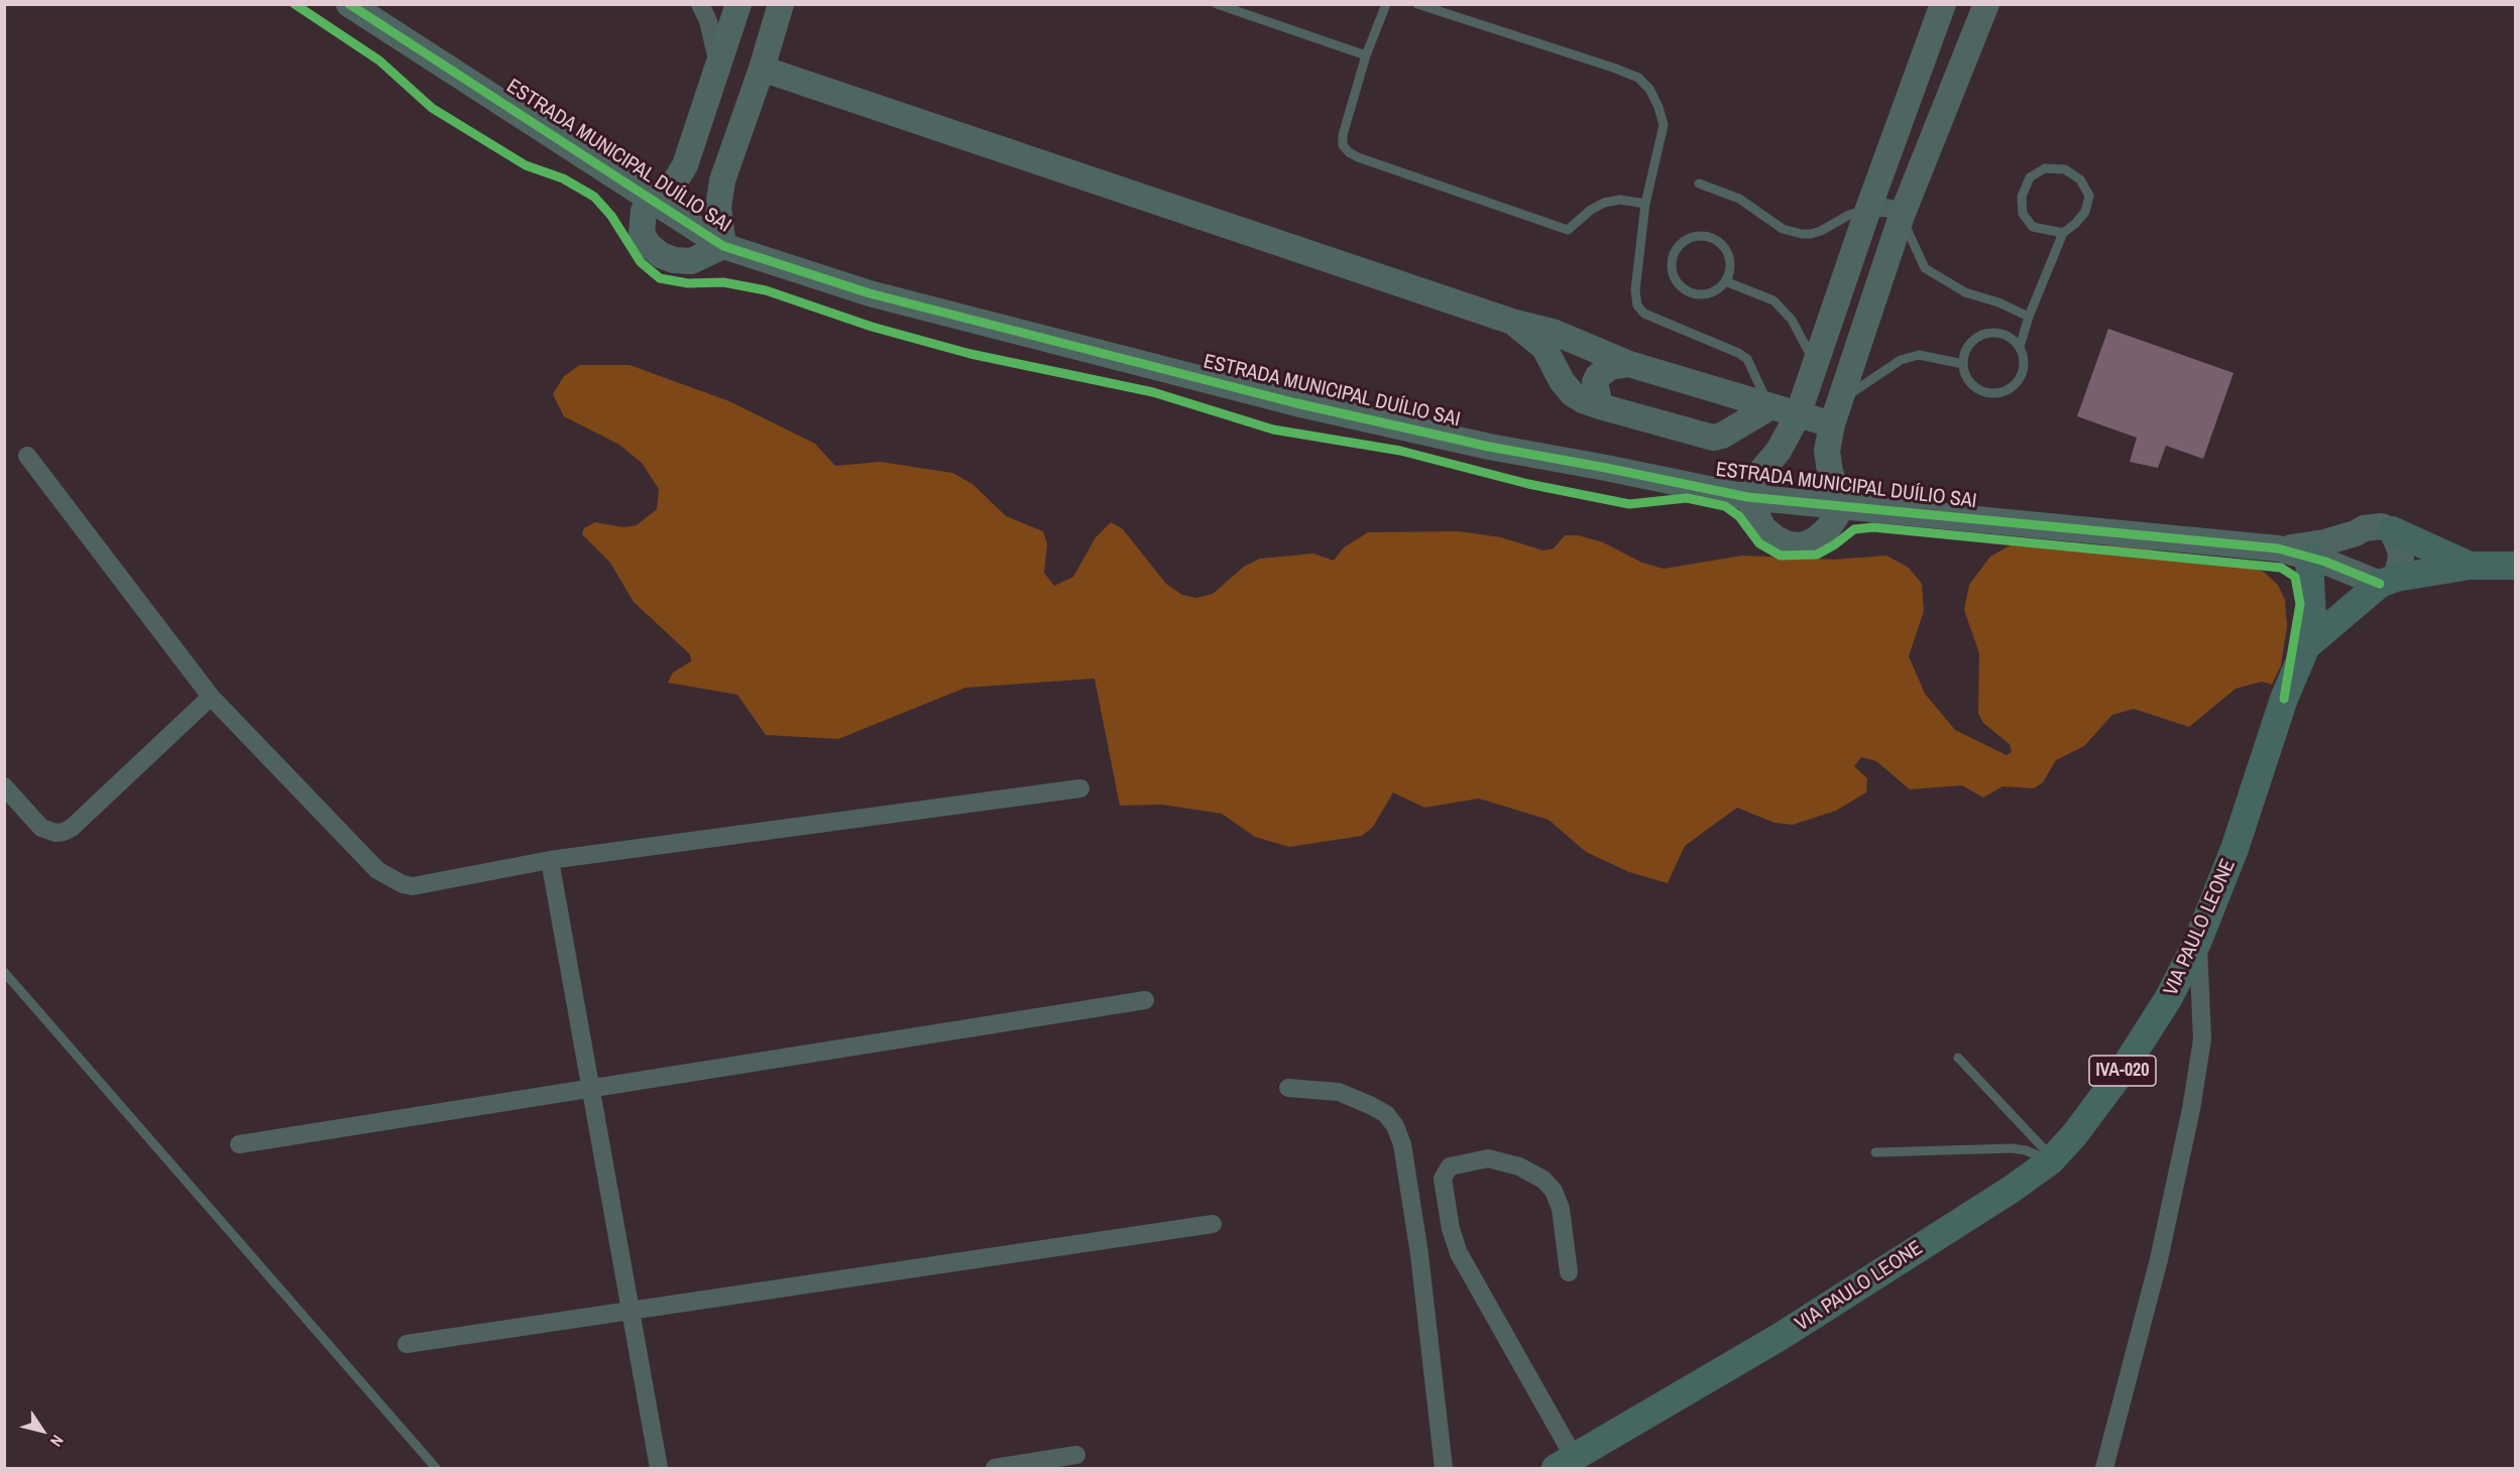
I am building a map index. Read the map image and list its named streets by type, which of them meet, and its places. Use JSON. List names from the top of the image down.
{
  "streets": {
    "main road": ["VIA PAULO LEONE", "IVA-020"],
    "street": ["ESTRADA MUNICIPAL DUÍLIO SAI"]
  },
  "crossings": [
    ["ESTRADA MUNICIPAL DUÍLIO SAI", "VIA PAULO LEONE"]
  ],
  "north": "bottom right"
}
